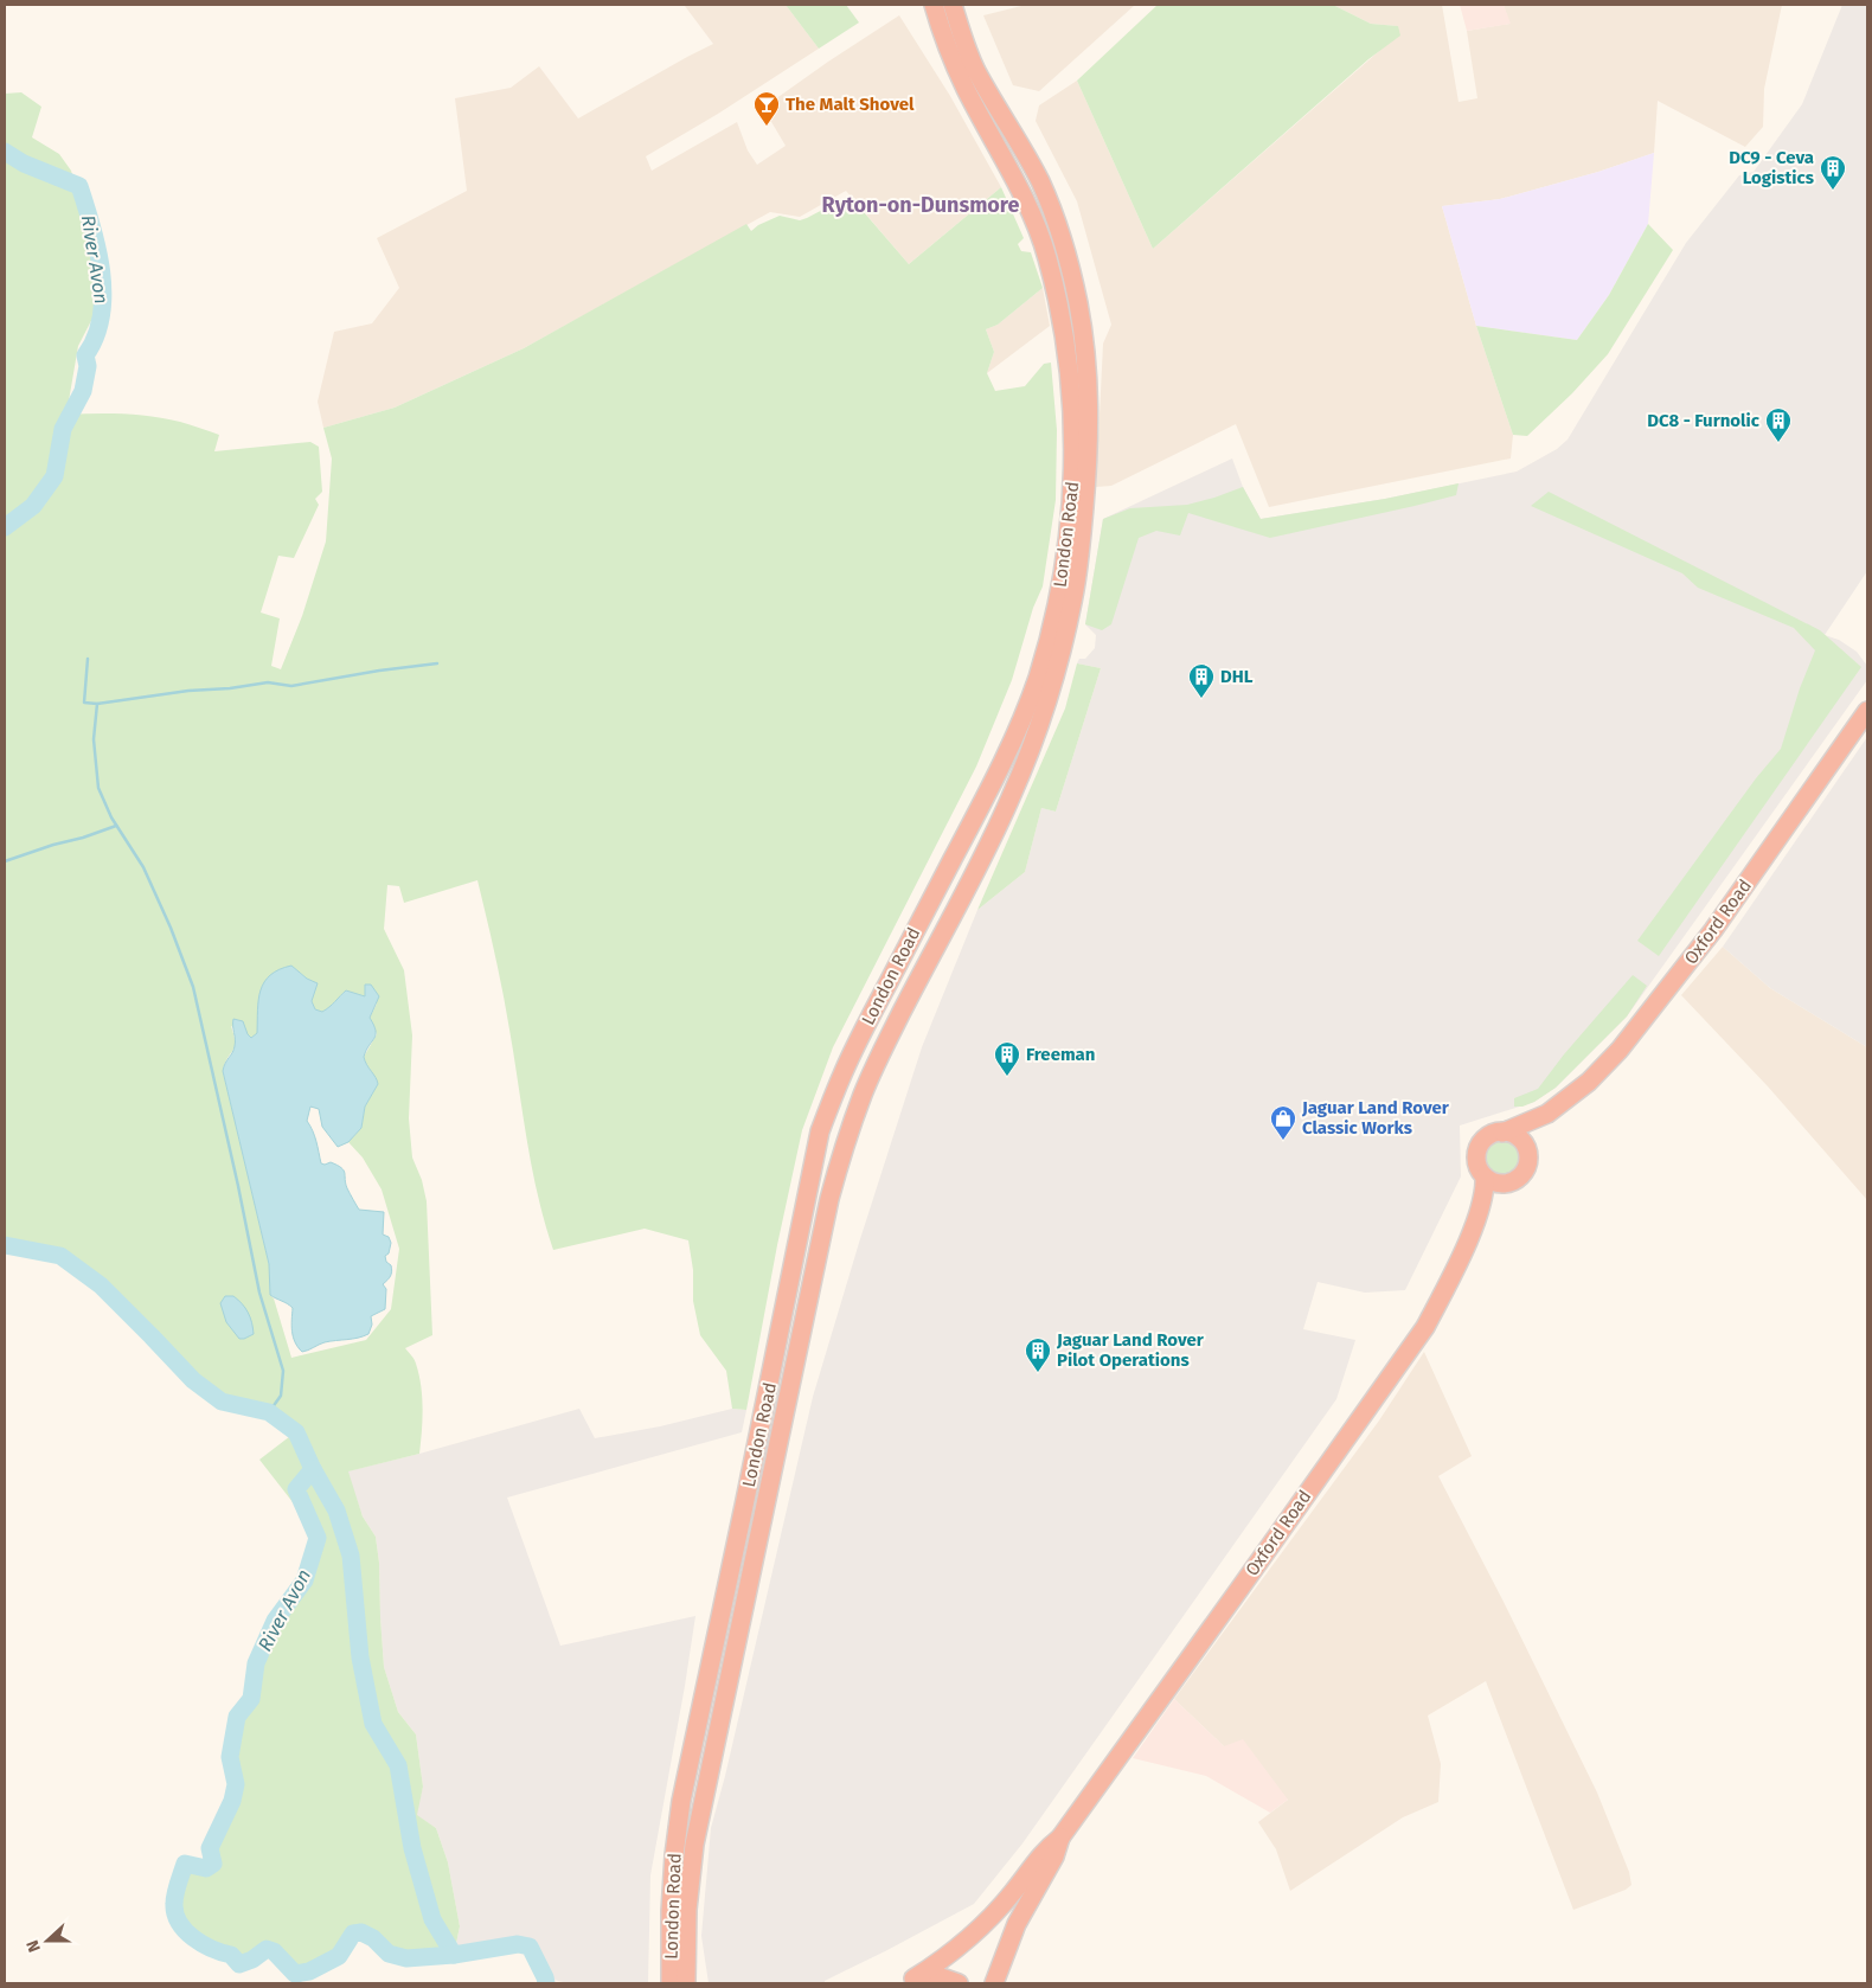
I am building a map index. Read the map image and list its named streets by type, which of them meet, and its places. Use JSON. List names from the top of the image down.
{
  "streets": {
    "highway": ["London Road", "Oxford Road"]
  },
  "districts": ["Ryton-on-Dunsmore"],
  "water": ["River Avon"],
  "places": {
    "bar": ["The Malt Shovel"],
    "building": [
      "DC9 - Ceva Logistics",
      "DC8 - Furnolic",
      "DHL",
      "Freeman",
      "Jaguar Land Rover Pilot Operations"
    ],
    "shop": ["Jaguar Land Rover Classic Works"]
  },
  "north": "left"
}
